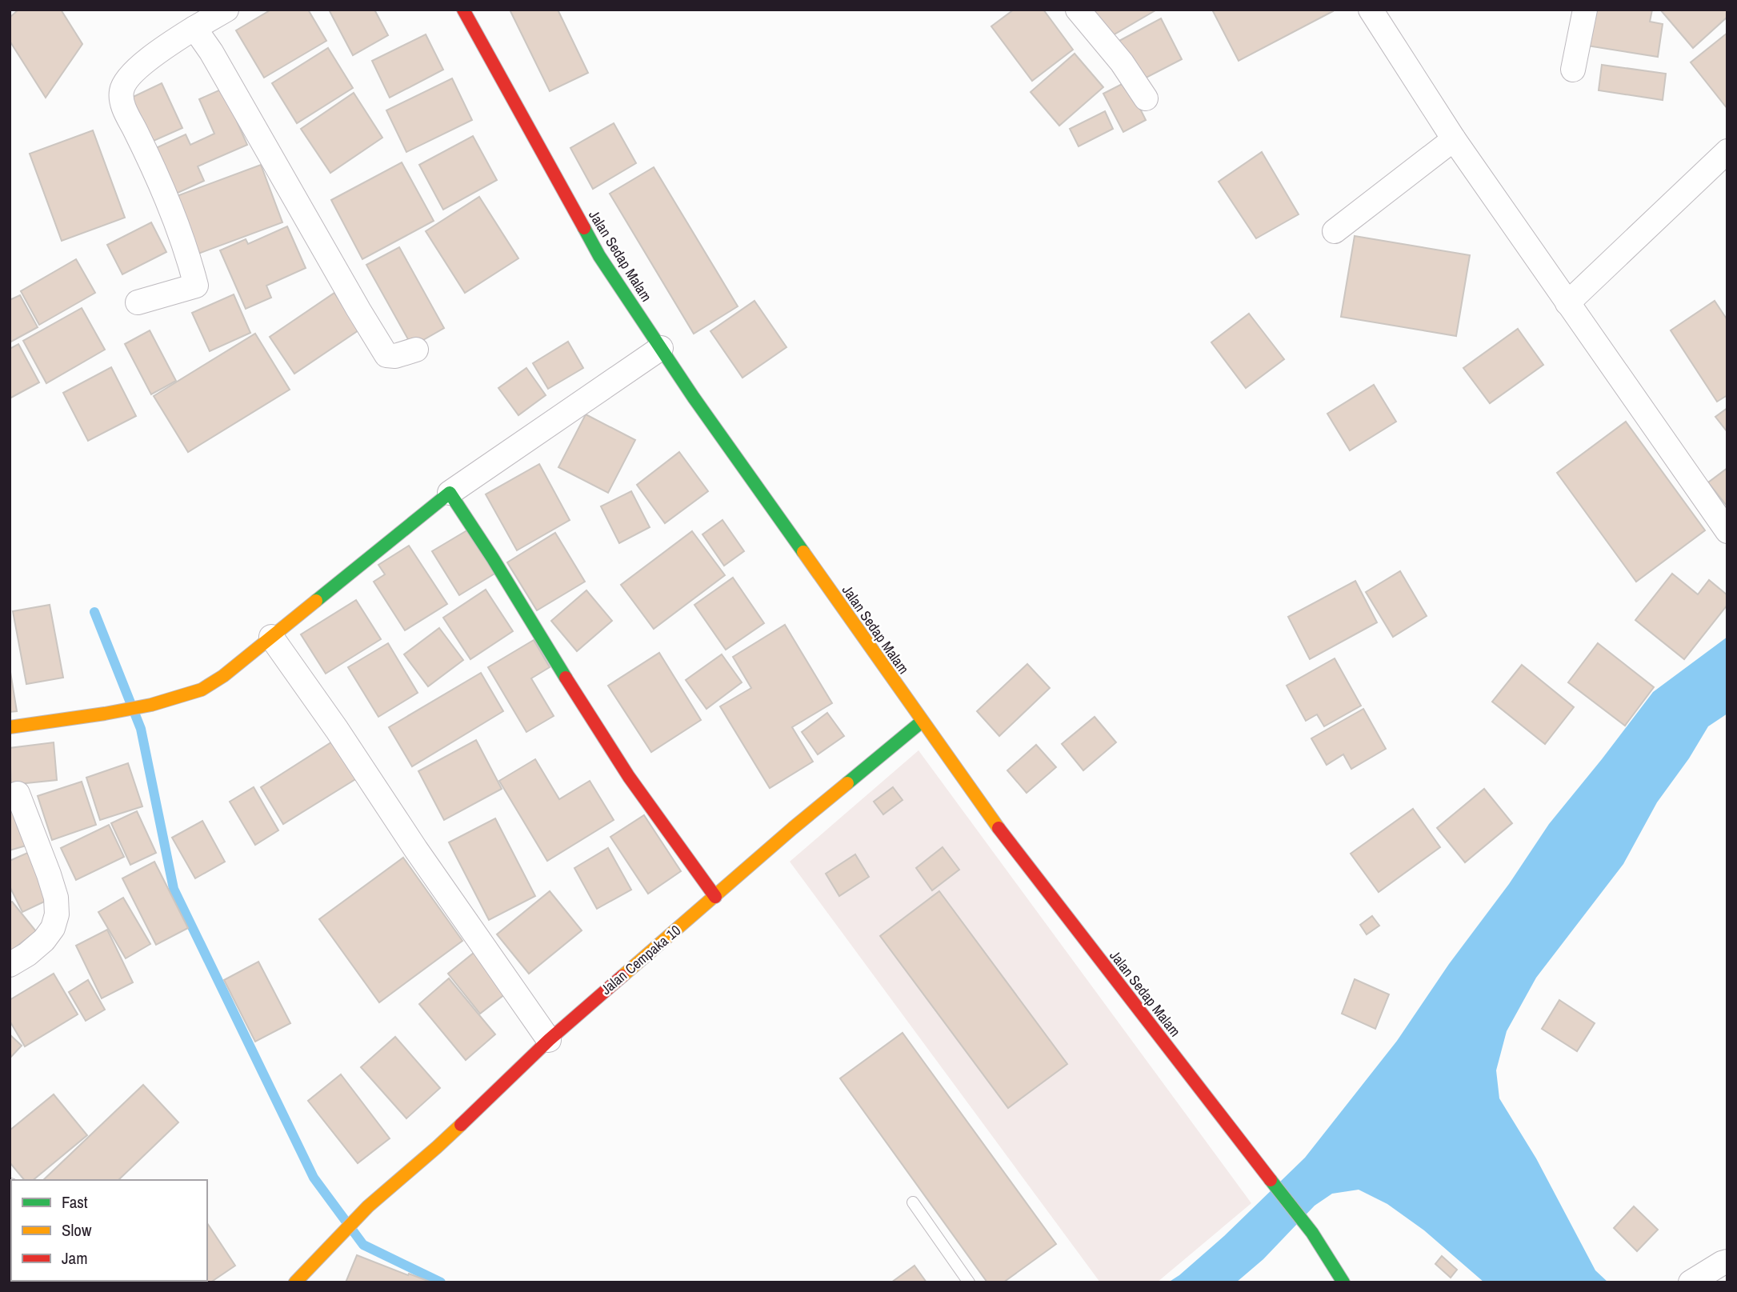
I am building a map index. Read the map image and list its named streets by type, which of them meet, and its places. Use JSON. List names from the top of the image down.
{
  "streets": {
    "street": ["Jalan Sedap Malam", "Jalan Cempaka 10"]
  },
  "crossings": [
    ["Jalan Sedap Malam", "Jalan Cempaka 10"]
  ],
  "legend": ["Fast", "Slow", "Jam"]
}
